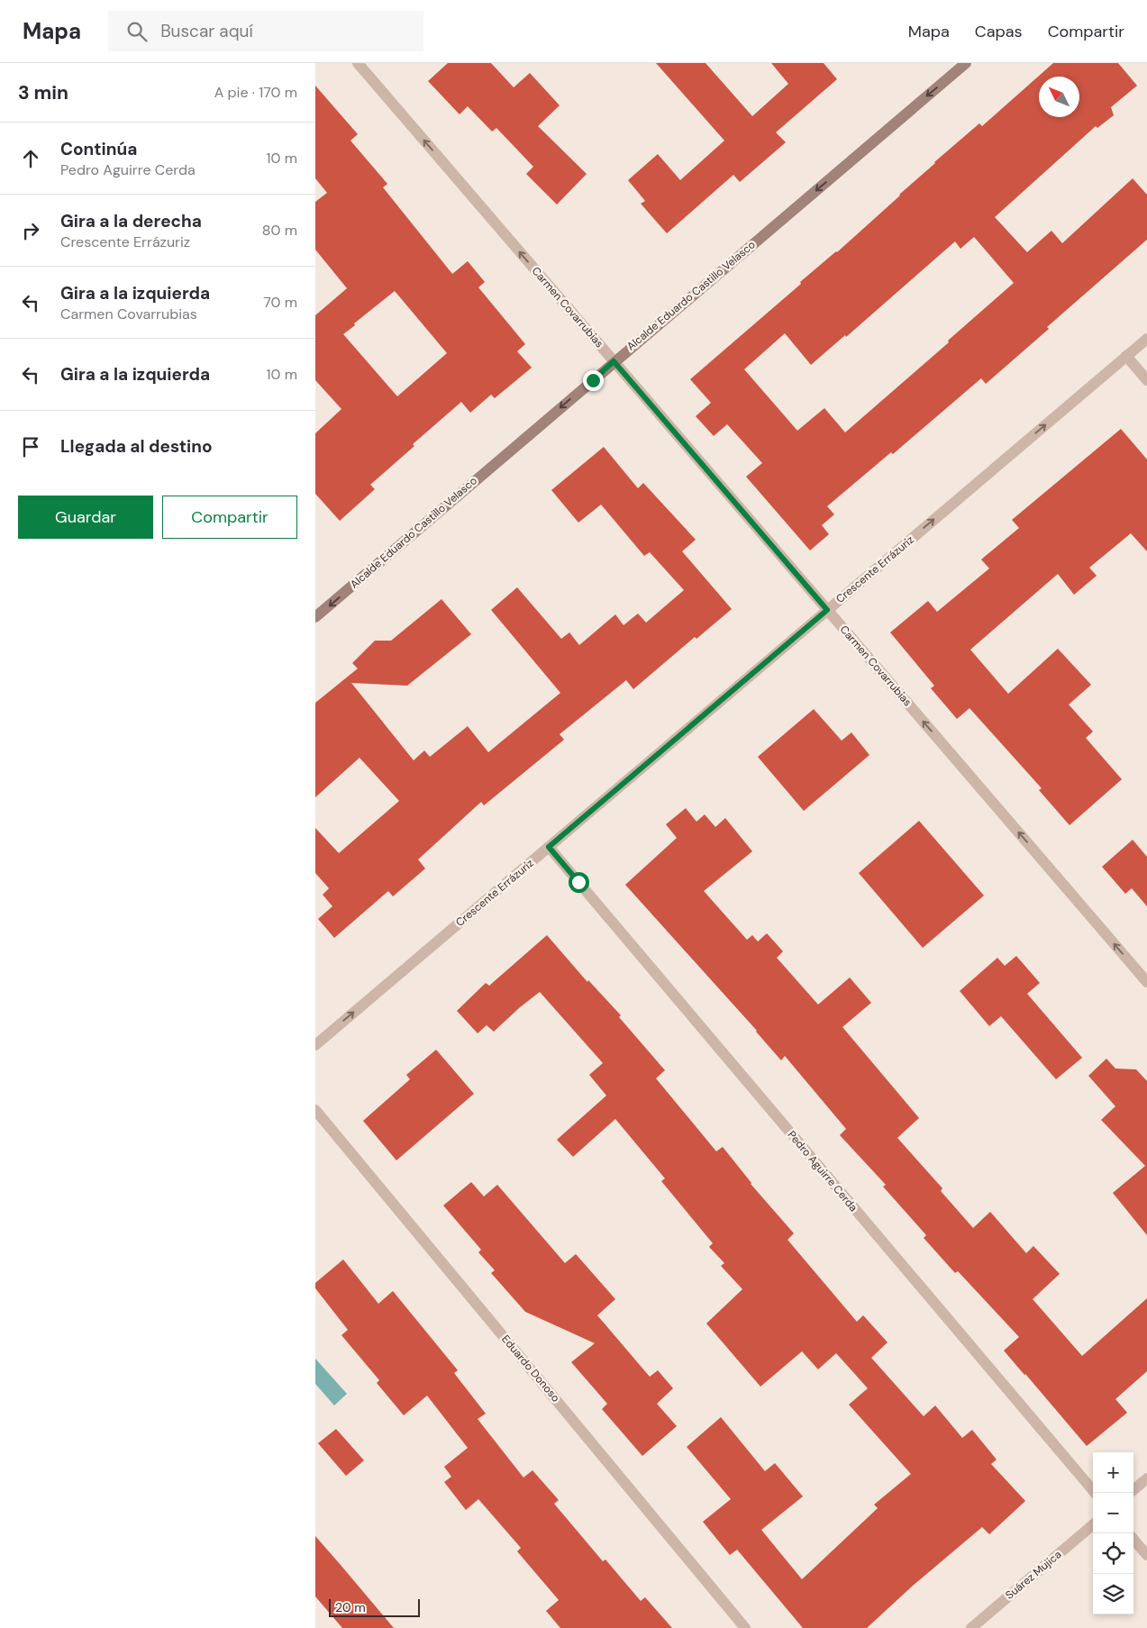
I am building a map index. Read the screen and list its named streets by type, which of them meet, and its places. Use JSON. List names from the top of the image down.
{
  "streets": {
    "main road": ["Alcalde Eduardo Castillo Velasco"],
    "street": [
      "Carmen Covarrubias",
      "Crescente Errázuriz",
      "Pedro Aguirre Cerda",
      "Eduardo Donoso",
      "Suárez Mujica"
    ]
  },
  "crossings": [
    ["Alcalde Eduardo Castillo Velasco", "Carmen Covarrubias"],
    ["Carmen Covarrubias", "Crescente Errázuriz"],
    ["Crescente Errázuriz", "Pedro Aguirre Cerda"]
  ],
  "one_way": ["Alcalde Eduardo Castillo Velasco", "Carmen Covarrubias", "Crescente Errázuriz"],
  "scale_bar": "20 m",
  "north": "top left",
  "page": {
    "header": "Mapa",
    "search": "Buscar aquí",
    "nav": ["Mapa", "Capas", "Compartir"],
    "heading": ["3 min", "A pie · 170 m"],
    "list": [
      ["Continúa", "Pedro Aguirre Cerda", "10 m"],
      ["Gira a la derecha", "Crescente Errázuriz", "80 m"],
      ["Gira a la izquierda", "Carmen Covarrubias", "70 m"],
      ["Gira a la izquierda", "10 m"],
      "Llegada al destino"
    ],
    "buttons": ["Guardar", "Compartir"],
    "map_buttons": ["+", "−"],
    "scale": "20 m"
  }
}
